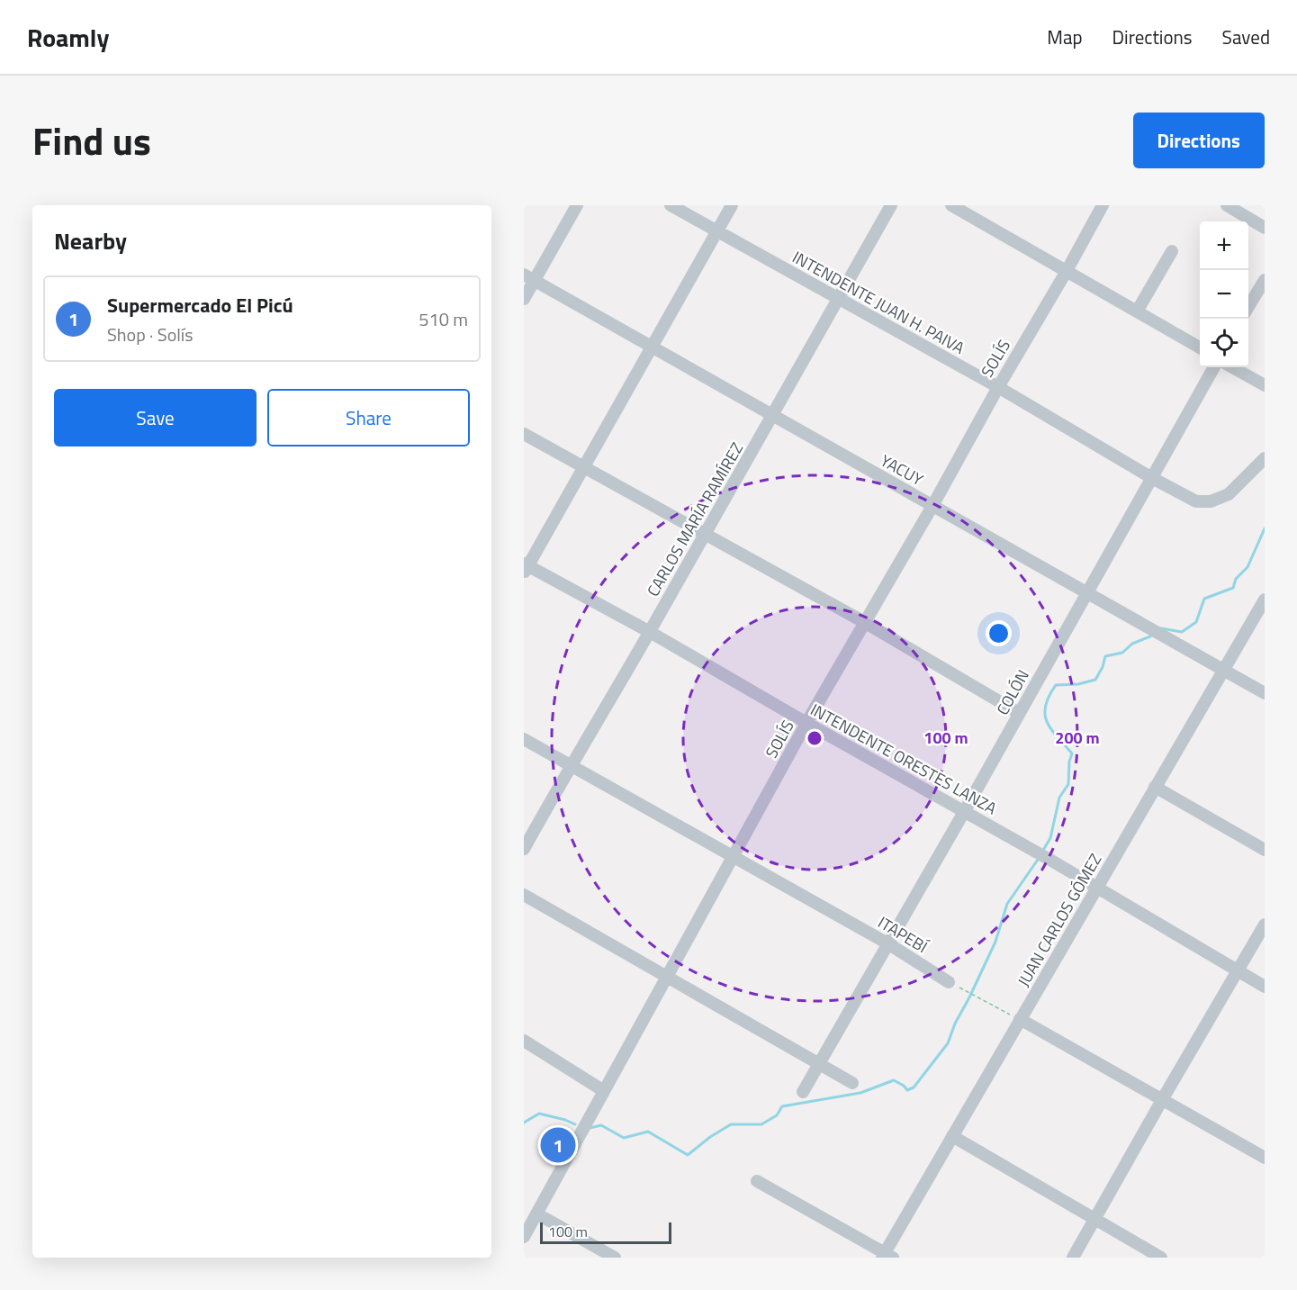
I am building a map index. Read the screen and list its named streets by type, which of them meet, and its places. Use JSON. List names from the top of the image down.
{
  "streets": {
    "street": [
      "INTENDENTE JUAN H. PAIVA",
      "SOLÍS",
      "YACUY",
      "CARLOS MARÍA RAMÍREZ",
      "COLÓN",
      "INTENDENTE ORESTES LANZA",
      "JUAN CARLOS GÓMEZ",
      "ITAPEBÍ"
    ]
  },
  "crossings": [
    ["INTENDENTE JUAN H. PAIVA", "SOLÍS"],
    ["INTENDENTE JUAN H. PAIVA", "CARLOS MARÍA RAMÍREZ"],
    ["INTENDENTE JUAN H. PAIVA", "COLÓN"],
    ["SOLÍS", "YACUY"],
    ["SOLÍS", "INTENDENTE ORESTES LANZA"],
    ["SOLÍS", "ITAPEBÍ"],
    ["YACUY", "CARLOS MARÍA RAMÍREZ"],
    ["YACUY", "COLÓN"],
    ["YACUY", "JUAN CARLOS GÓMEZ"],
    ["CARLOS MARÍA RAMÍREZ", "INTENDENTE ORESTES LANZA"],
    ["CARLOS MARÍA RAMÍREZ", "ITAPEBÍ"],
    ["COLÓN", "INTENDENTE ORESTES LANZA"],
    ["COLÓN", "ITAPEBÍ"],
    ["INTENDENTE ORESTES LANZA", "JUAN CARLOS GÓMEZ"]
  ],
  "scale_bar": "100 m",
  "page": {
    "header": "Roamly",
    "nav": ["Map", "Directions", "Saved"],
    "title": "Find us",
    "buttons": [
      "Directions",
      ["Save", "Share"]
    ],
    "heading": "Nearby",
    "map_buttons": ["+", "−"],
    "list": [
      {
        "mark": "1",
        "name": "Supermercado El Picú",
        "note": "Shop · Solís",
        "value": "510 m"
      }
    ],
    "pins": "1",
    "scale": "100 m"
  },
  "rings": ["100 m", "200 m"]
}
